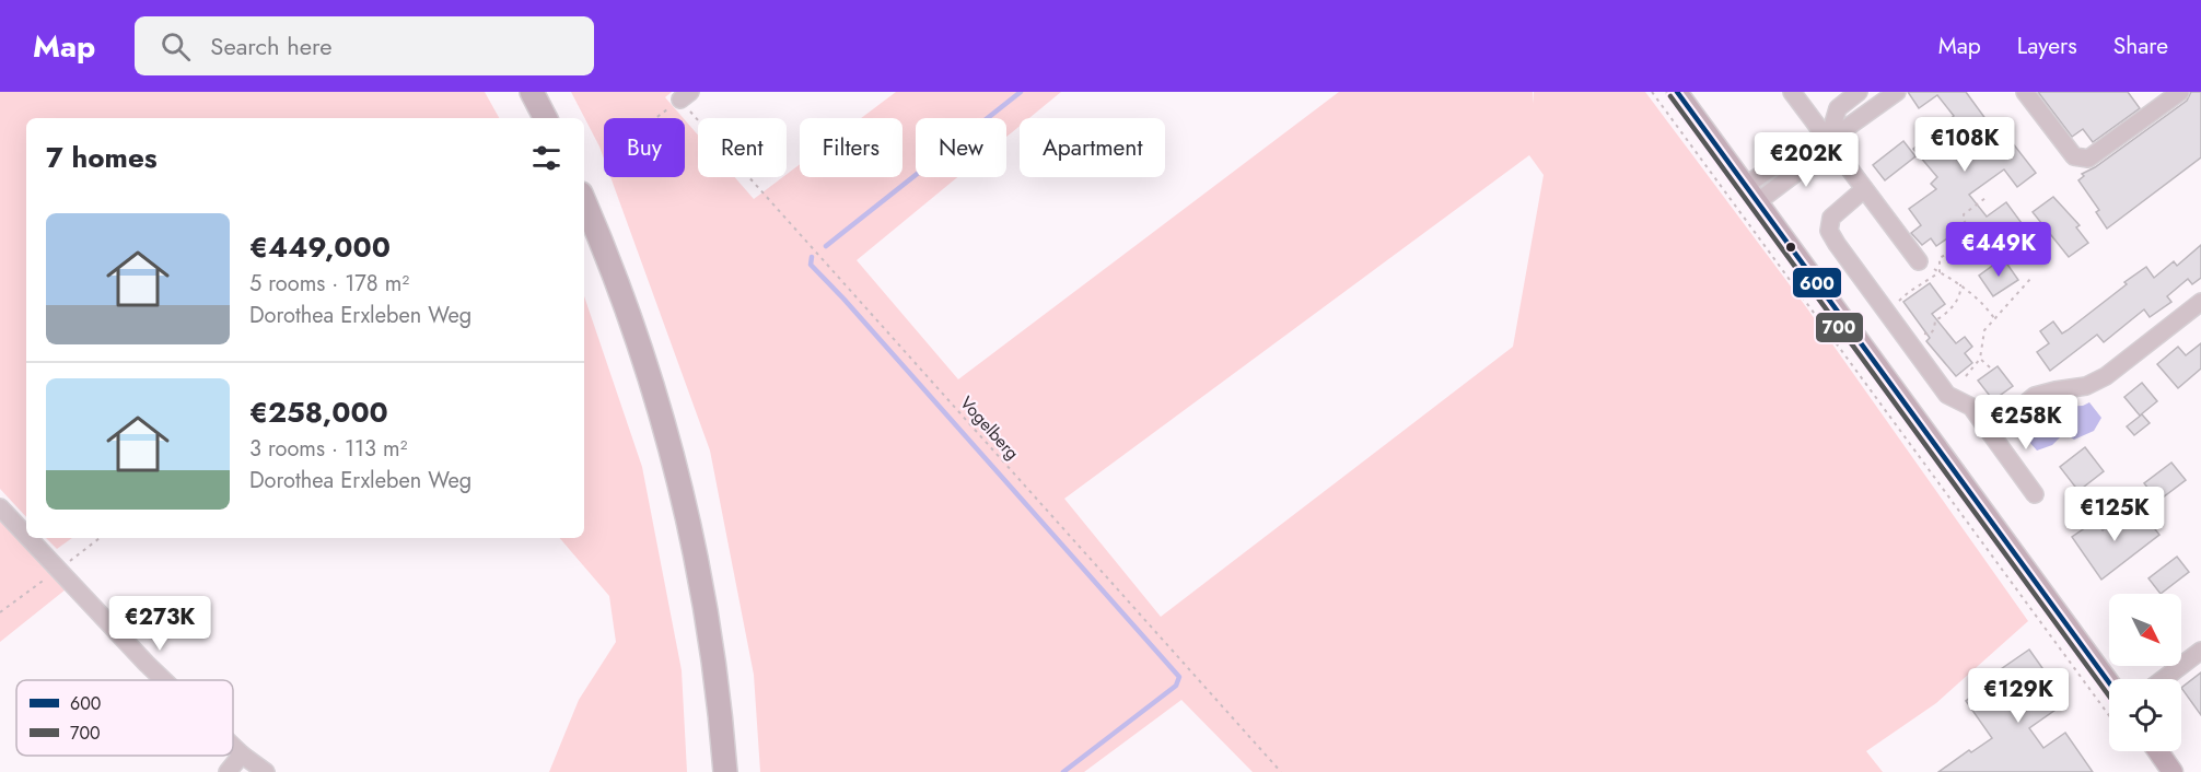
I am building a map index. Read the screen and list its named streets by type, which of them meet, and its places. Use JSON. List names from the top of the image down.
{
  "streets": {
    "path": ["Vogelberg"]
  },
  "lines": ["transit line 600", "transit line 700"],
  "legend": ["600", "700"],
  "north": "bottom right",
  "page": {
    "header": "Map",
    "search": "Search here",
    "nav": ["Map", "Layers", "Share"],
    "price": [
      "€108K",
      "€202K",
      "€449K",
      "€258K",
      "€125K",
      "€273K",
      "€129K"
    ],
    "chip": [
      "Buy",
      "Rent",
      "Filters",
      "New",
      "Apartment"
    ],
    "heading": "7 homes",
    "list": [
      {
        "name": "€449,000",
        "note": "5 rooms · 178 m² · Dorothea Erxleben Weg"
      },
      {
        "name": "€258,000",
        "note": "3 rooms · 113 m² · Dorothea Erxleben Weg"
      }
    ]
  }
}
